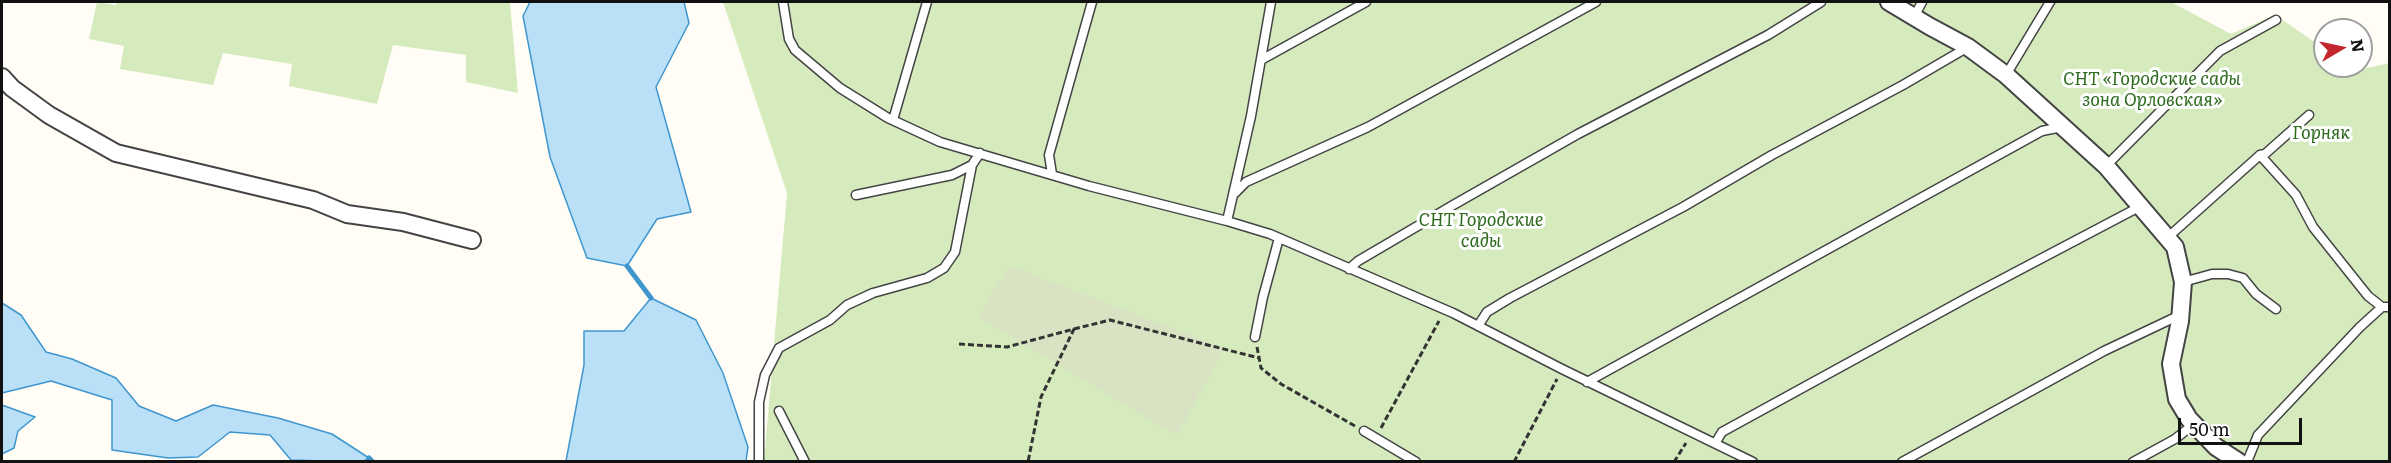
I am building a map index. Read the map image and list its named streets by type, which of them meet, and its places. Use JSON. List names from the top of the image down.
{
  "parks": ["СНТ «Городские сады зона Орловская»", "Горняк", "СНТ Городские сады"],
  "scale_bar": "50 m",
  "north": "right"
}
